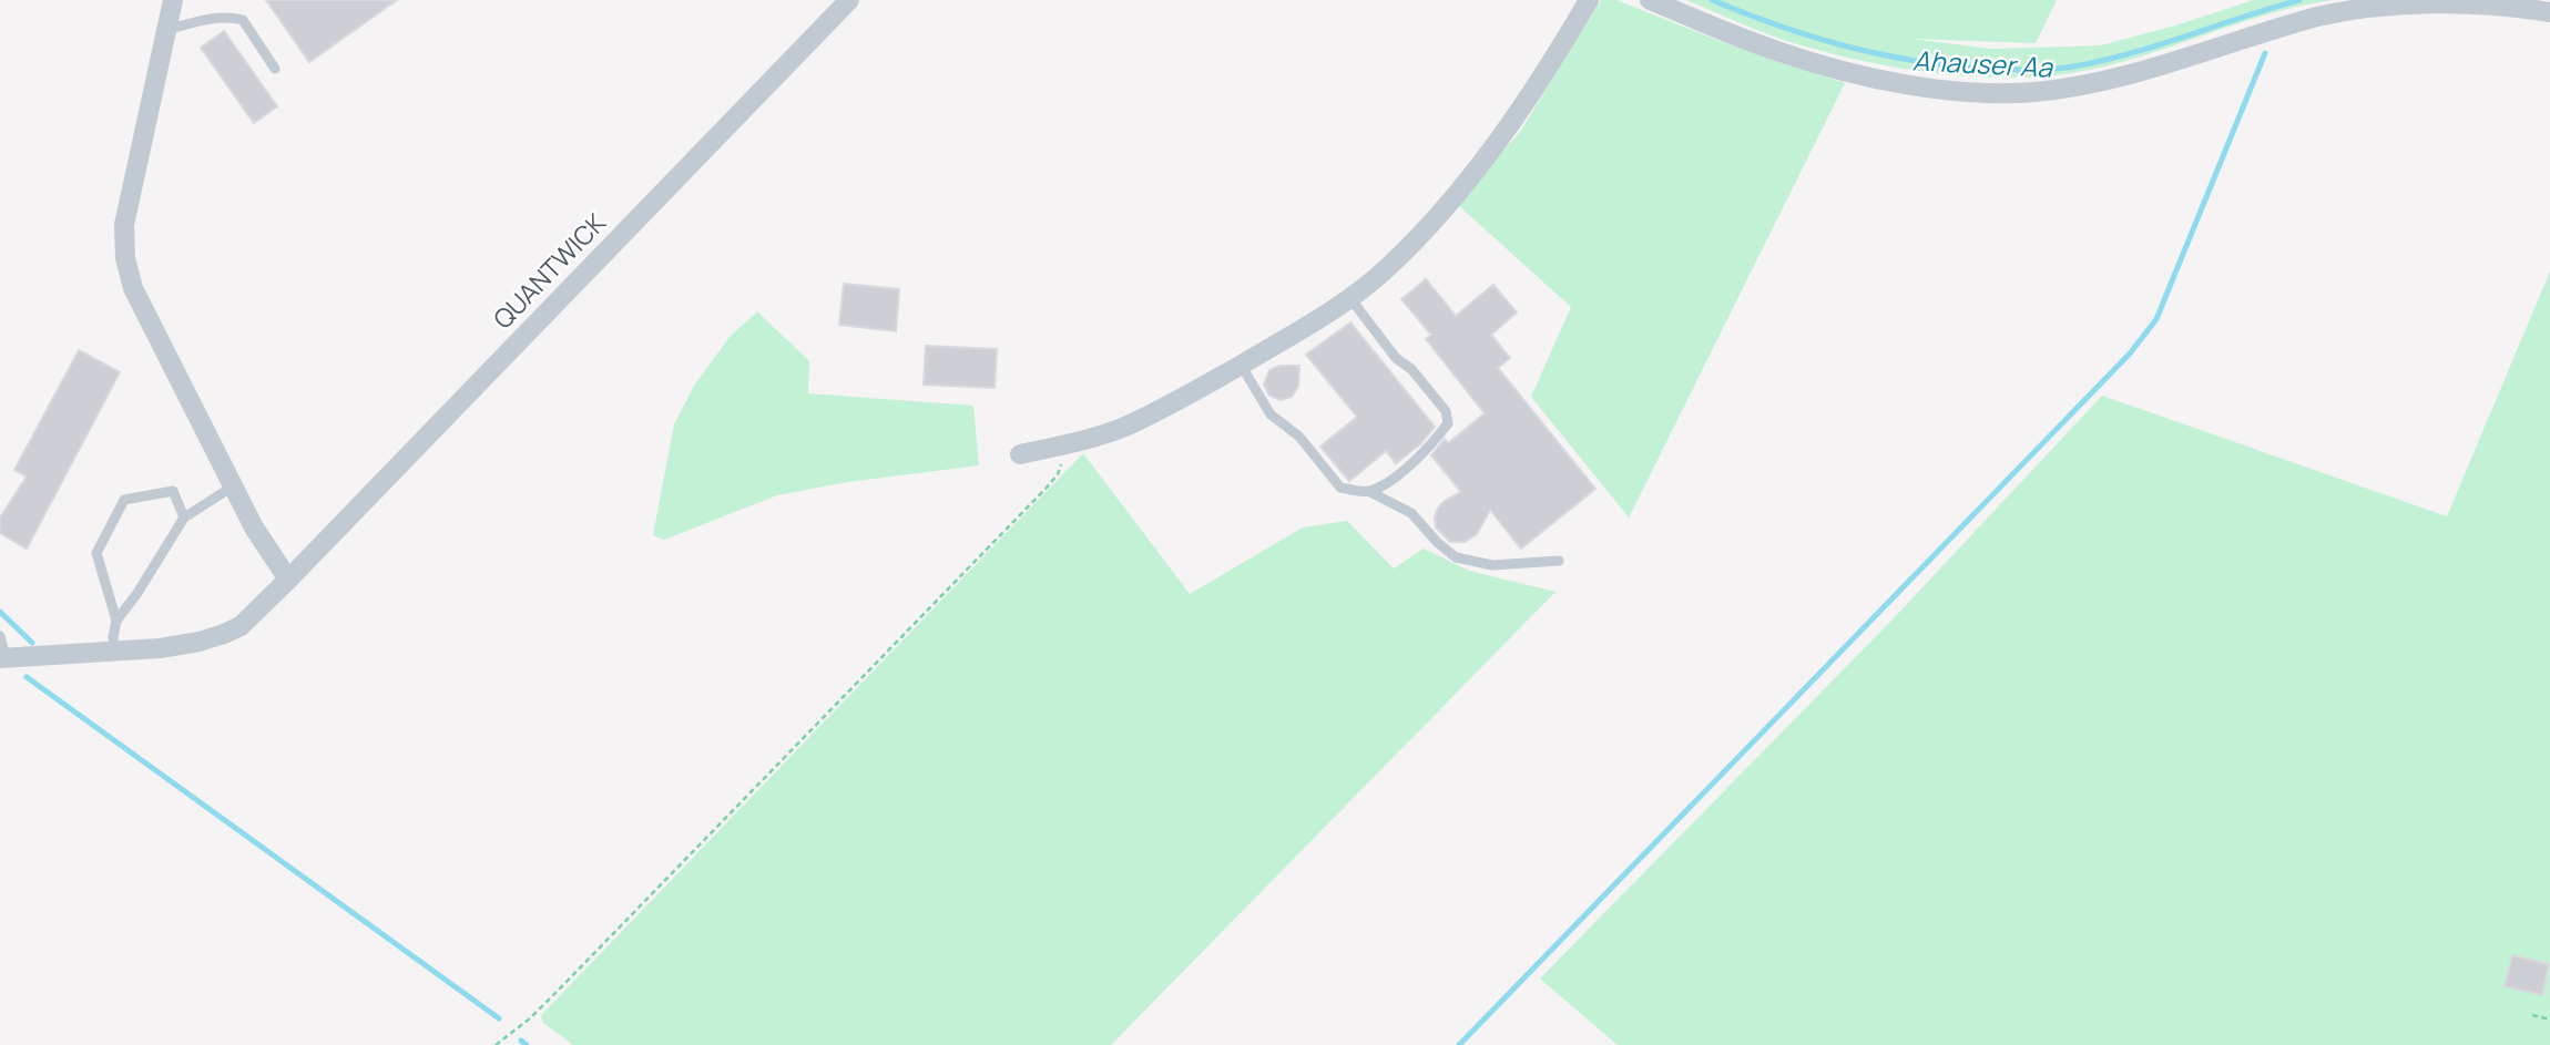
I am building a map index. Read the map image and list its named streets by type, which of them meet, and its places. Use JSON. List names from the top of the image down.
{
  "streets": {
    "street": ["QUANTWICK"]
  },
  "water": ["Ahauser Aa"]
}
